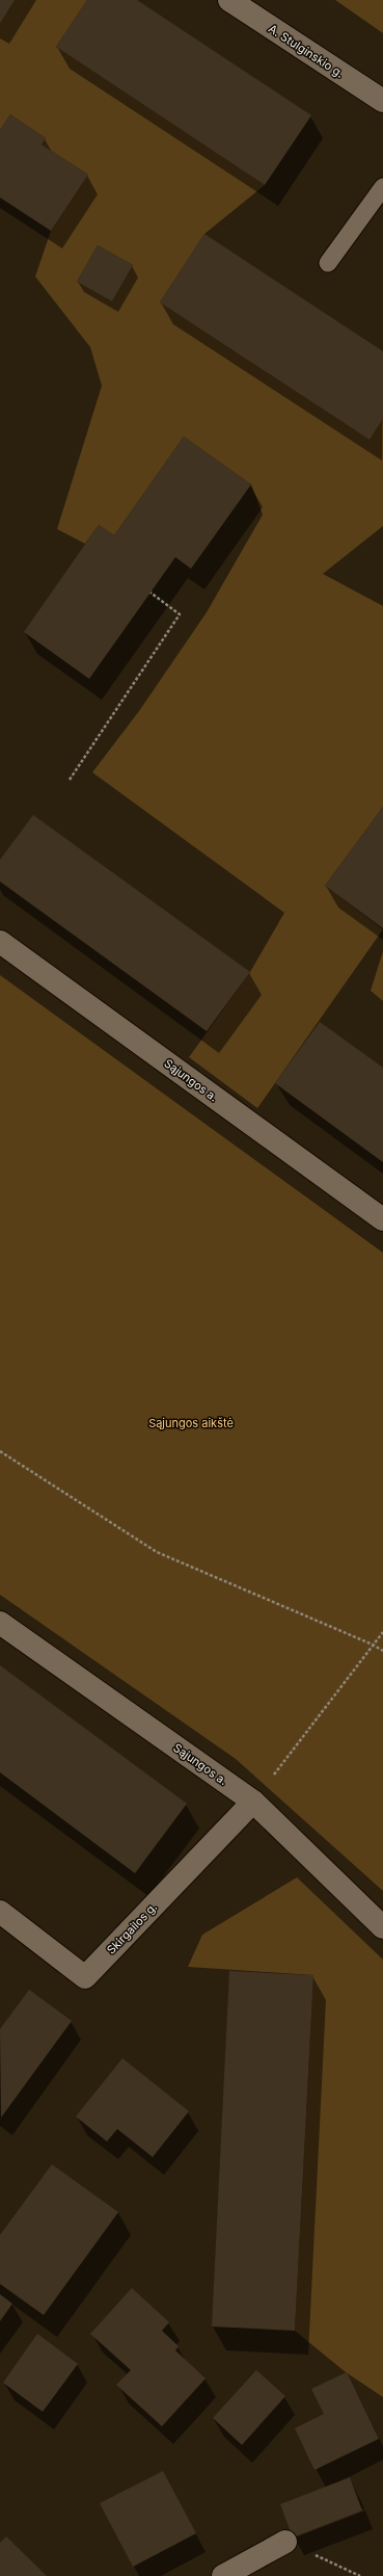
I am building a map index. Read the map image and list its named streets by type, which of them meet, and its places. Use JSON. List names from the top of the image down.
{
  "streets": {
    "street": ["A. Stulginskio g.", "Sąjungos a.", "Skirgailos g."]
  },
  "crossings": [
    ["Sąjungos a.", "Skirgailos g."]
  ],
  "parks": ["Sąjungos aikštė"]
}
